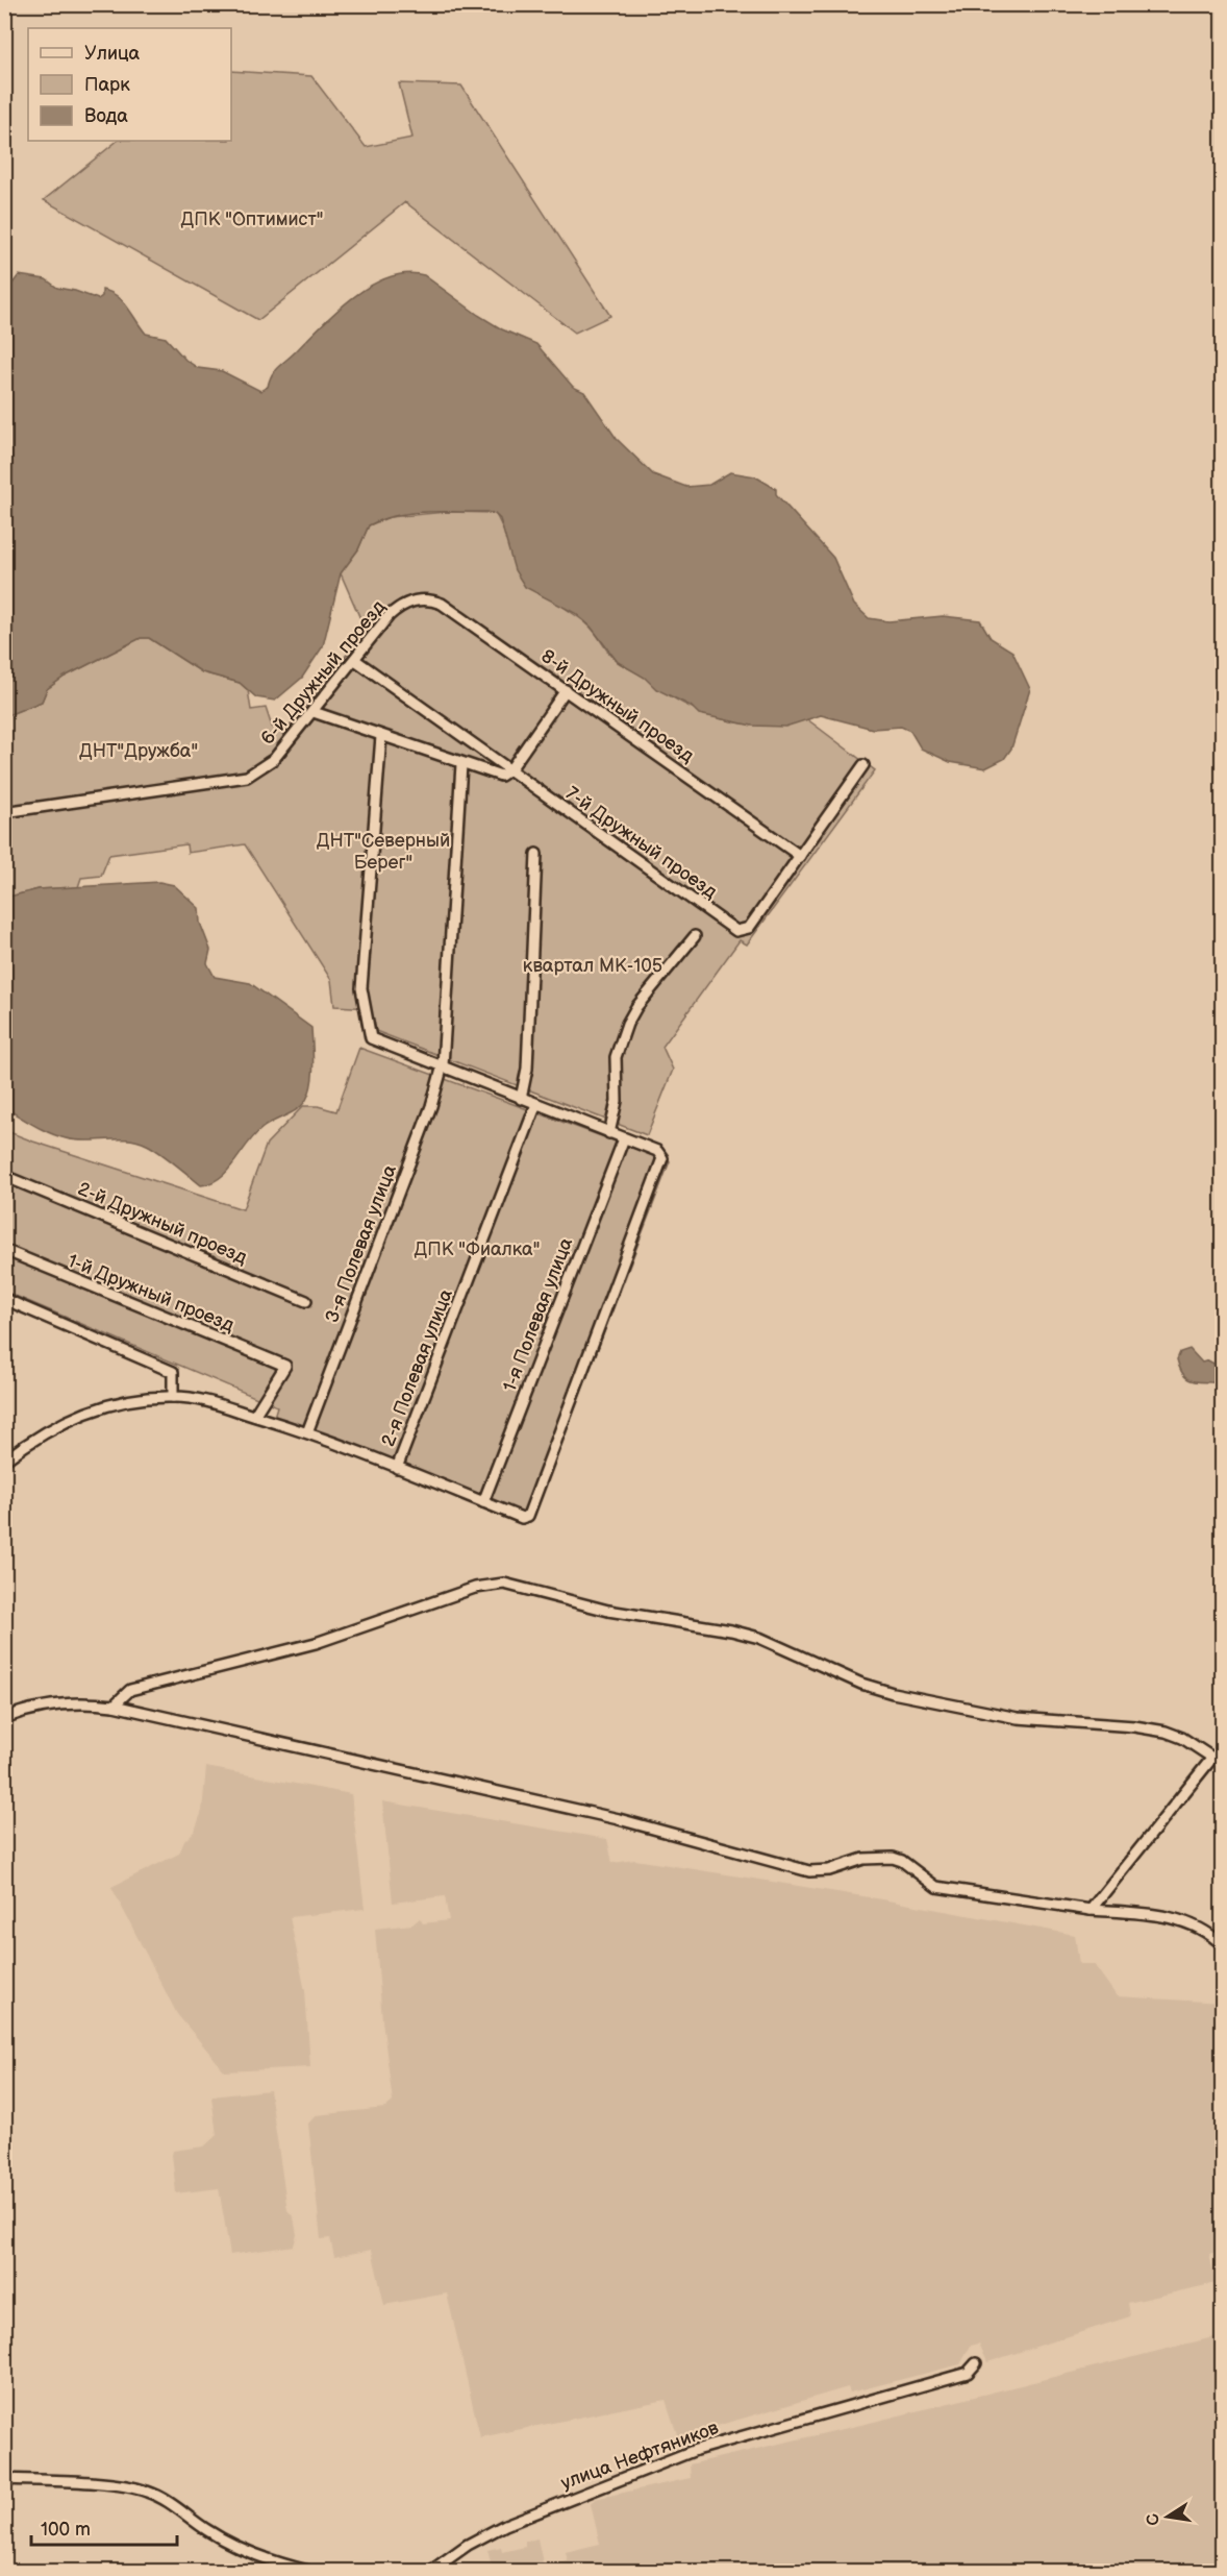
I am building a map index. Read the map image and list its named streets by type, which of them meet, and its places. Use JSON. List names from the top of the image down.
{
  "streets": {
    "street": [
      "6-й Дружный проезд",
      "8-й Дружный проезд",
      "7-й Дружный проезд",
      "2-й Дружный проезд",
      "3-я Полевая улица",
      "1-й Дружный проезд",
      "1-я Полевая улица",
      "2-я Полевая улица",
      "улица Нефтяников"
    ]
  },
  "crossings": [
    ["6-й Дружный проезд", "8-й Дружный проезд"],
    ["6-й Дружный проезд", "7-й Дружный проезд"],
    ["8-й Дружный проезд", "7-й Дружный проезд"]
  ],
  "parks": [
    "ДПК \"Оптимист\"",
    "ДНТ\"Дружба\"",
    "ДНТ\"Северный Берег\"",
    "квартал МК-105",
    "ДПК \"Фиалка\""
  ],
  "legend": ["Улица", "Парк", "Вода"],
  "scale_bar": "100 m",
  "north": "left"
}
